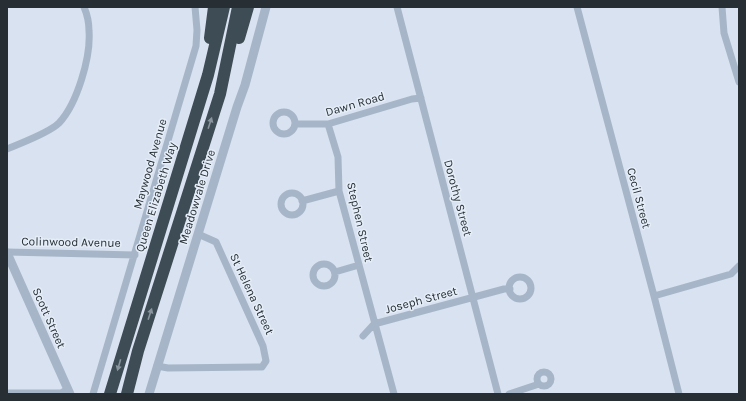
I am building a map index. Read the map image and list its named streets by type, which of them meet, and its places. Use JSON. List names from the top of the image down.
{
  "streets": {
    "highway": ["Queen Elizabeth Way"],
    "street": [
      "Dawn Road",
      "Maywood Avenue",
      "Meadowvale Drive",
      "Dorothy Street",
      "Cecil Street",
      "Stephen Street",
      "Colinwood Avenue",
      "St Helena Street",
      "Joseph Street",
      "Scott Street"
    ]
  },
  "crossings": [
    ["Dawn Road", "Dorothy Street"],
    ["Dawn Road", "Stephen Street"],
    ["Maywood Avenue", "Colinwood Avenue"],
    ["Meadowvale Drive", "St Helena Street"],
    ["Dorothy Street", "Joseph Street"],
    ["Stephen Street", "Joseph Street"],
    ["Colinwood Avenue", "Scott Street"]
  ]
}
